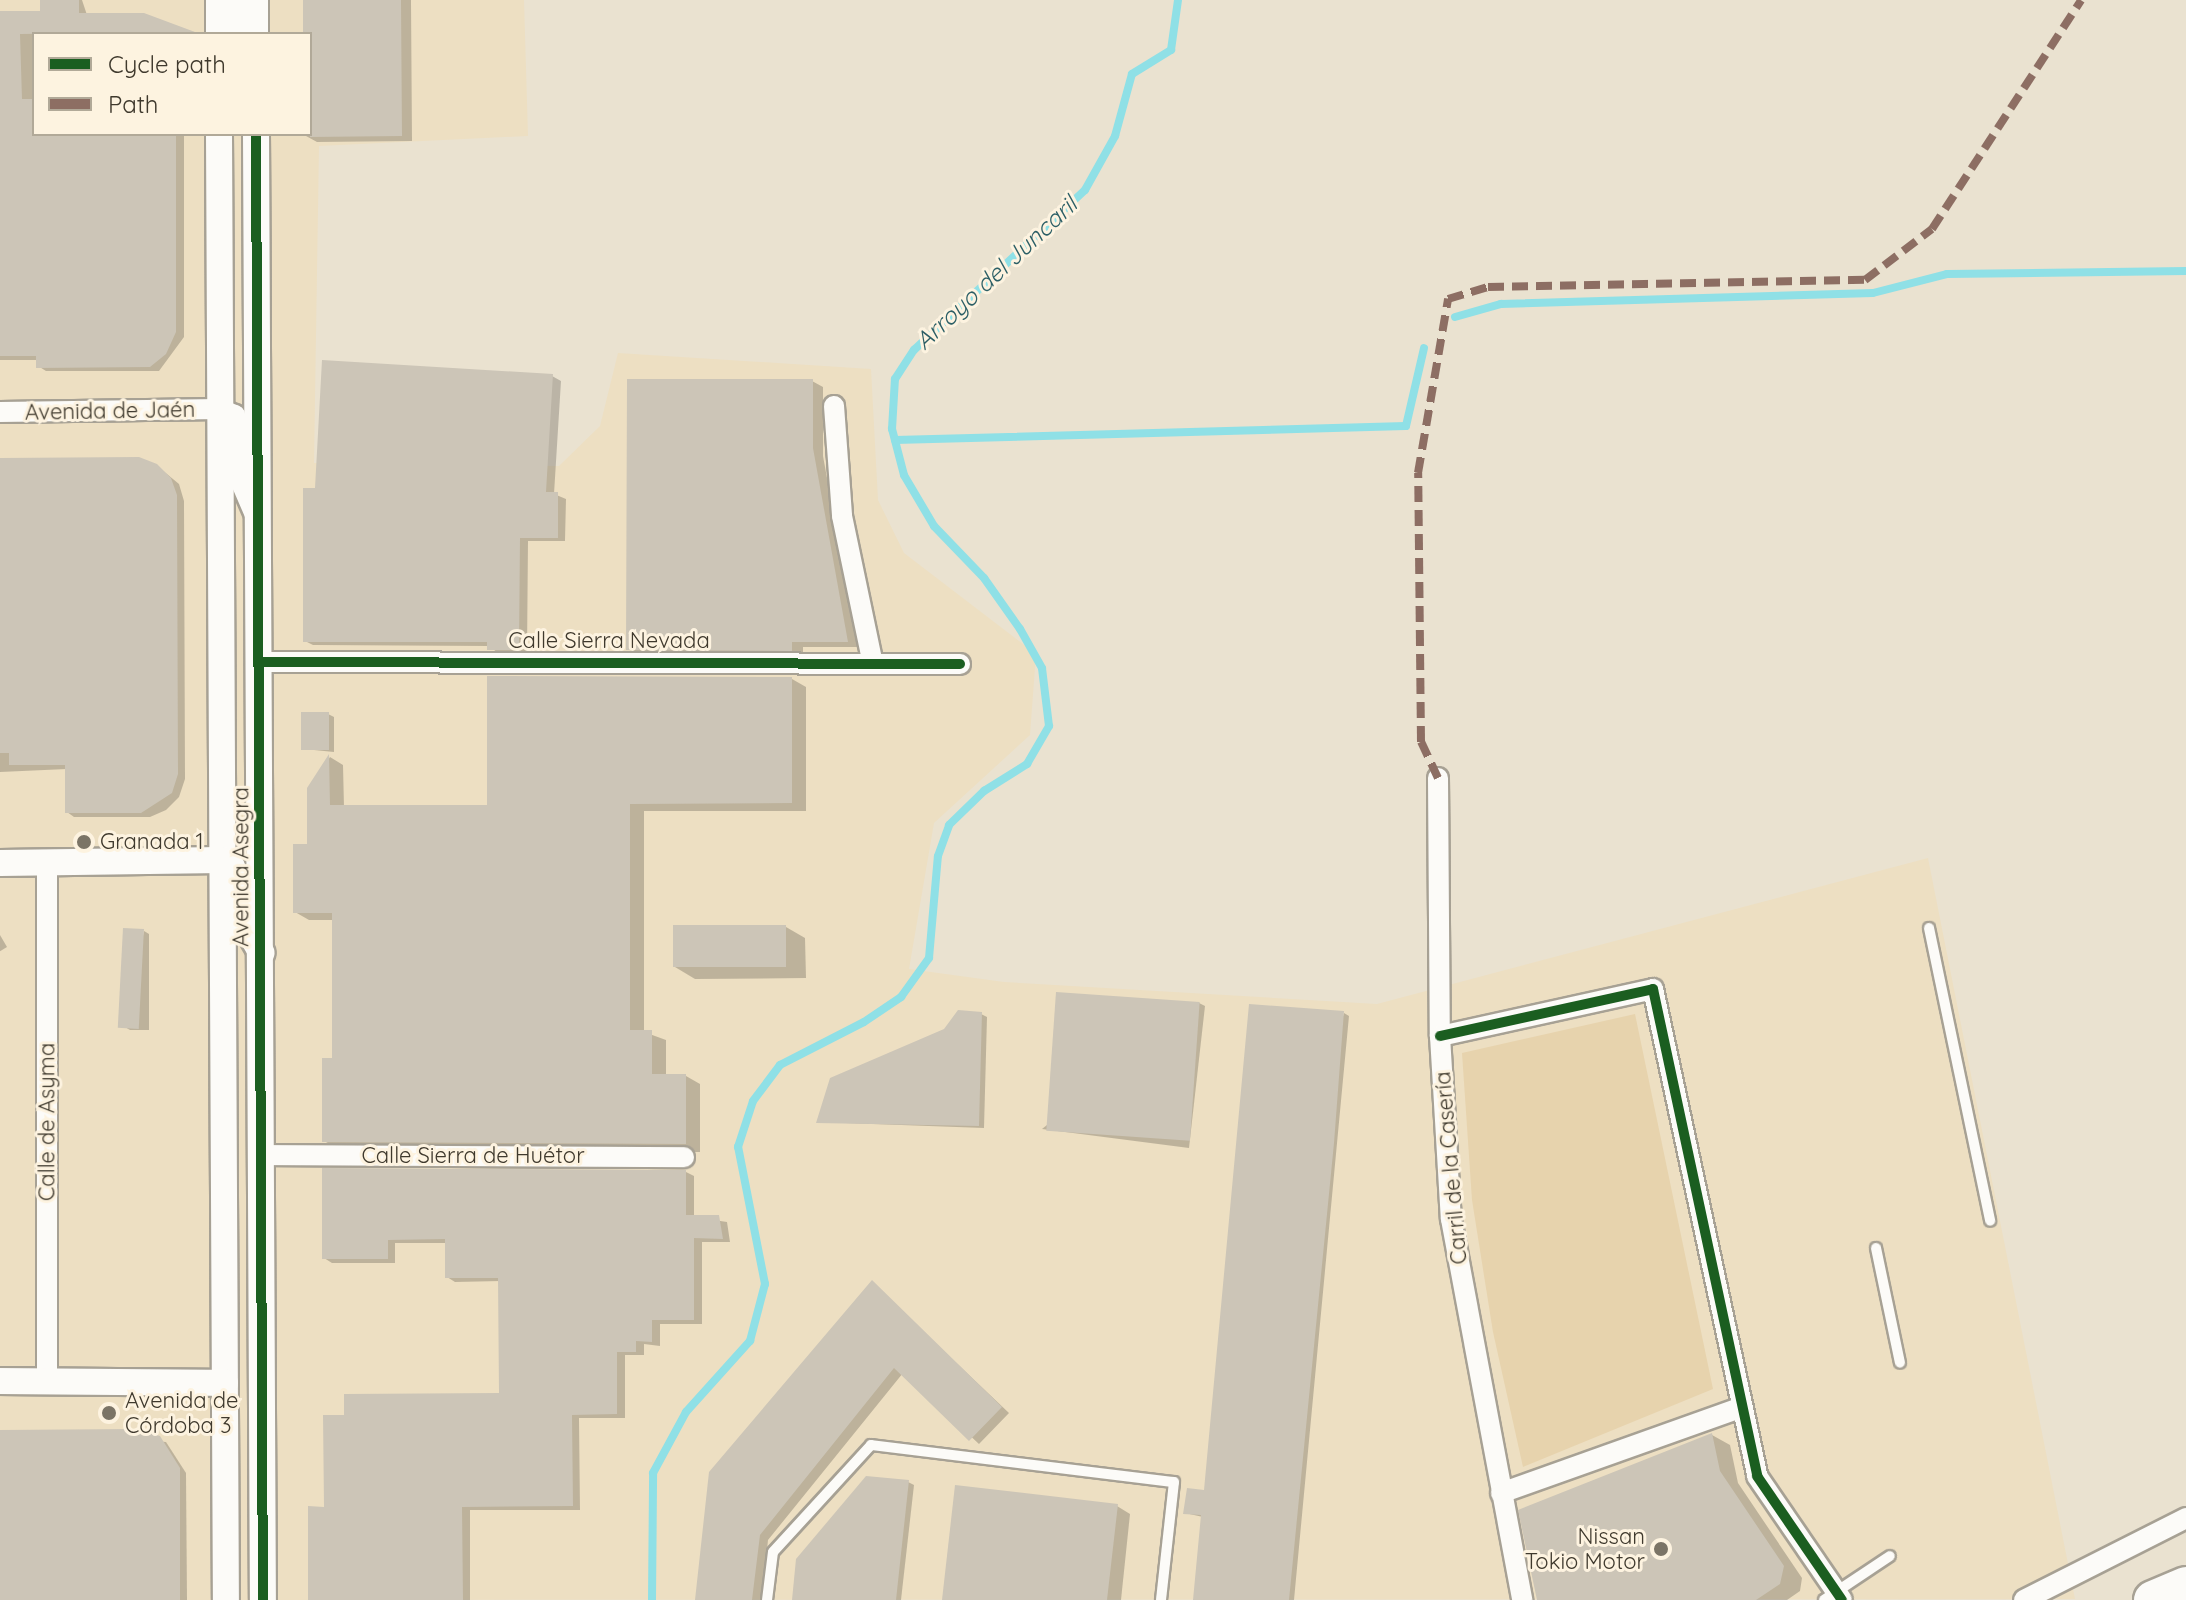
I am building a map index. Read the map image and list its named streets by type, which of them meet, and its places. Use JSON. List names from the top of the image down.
{
  "streets": {
    "street": [
      "Avenida de Jaén",
      "Calle Sierra Nevada",
      "Avenida Asegra",
      "Calle de Asyma",
      "Calle Sierra de Huétor",
      "Carril de la Casería"
    ]
  },
  "crossings": [
    ["Avenida de Jaén", "Avenida Asegra"],
    ["Calle Sierra Nevada", "Avenida Asegra"],
    ["Avenida Asegra", "Calle Sierra de Huétor"]
  ],
  "water": ["Arroyo del Juncaril"],
  "places": ["Granada 1", "Avenida de Córdoba 3", "Nissan Tokio Motor"],
  "legend": ["Cycle path", "Path"]
}
